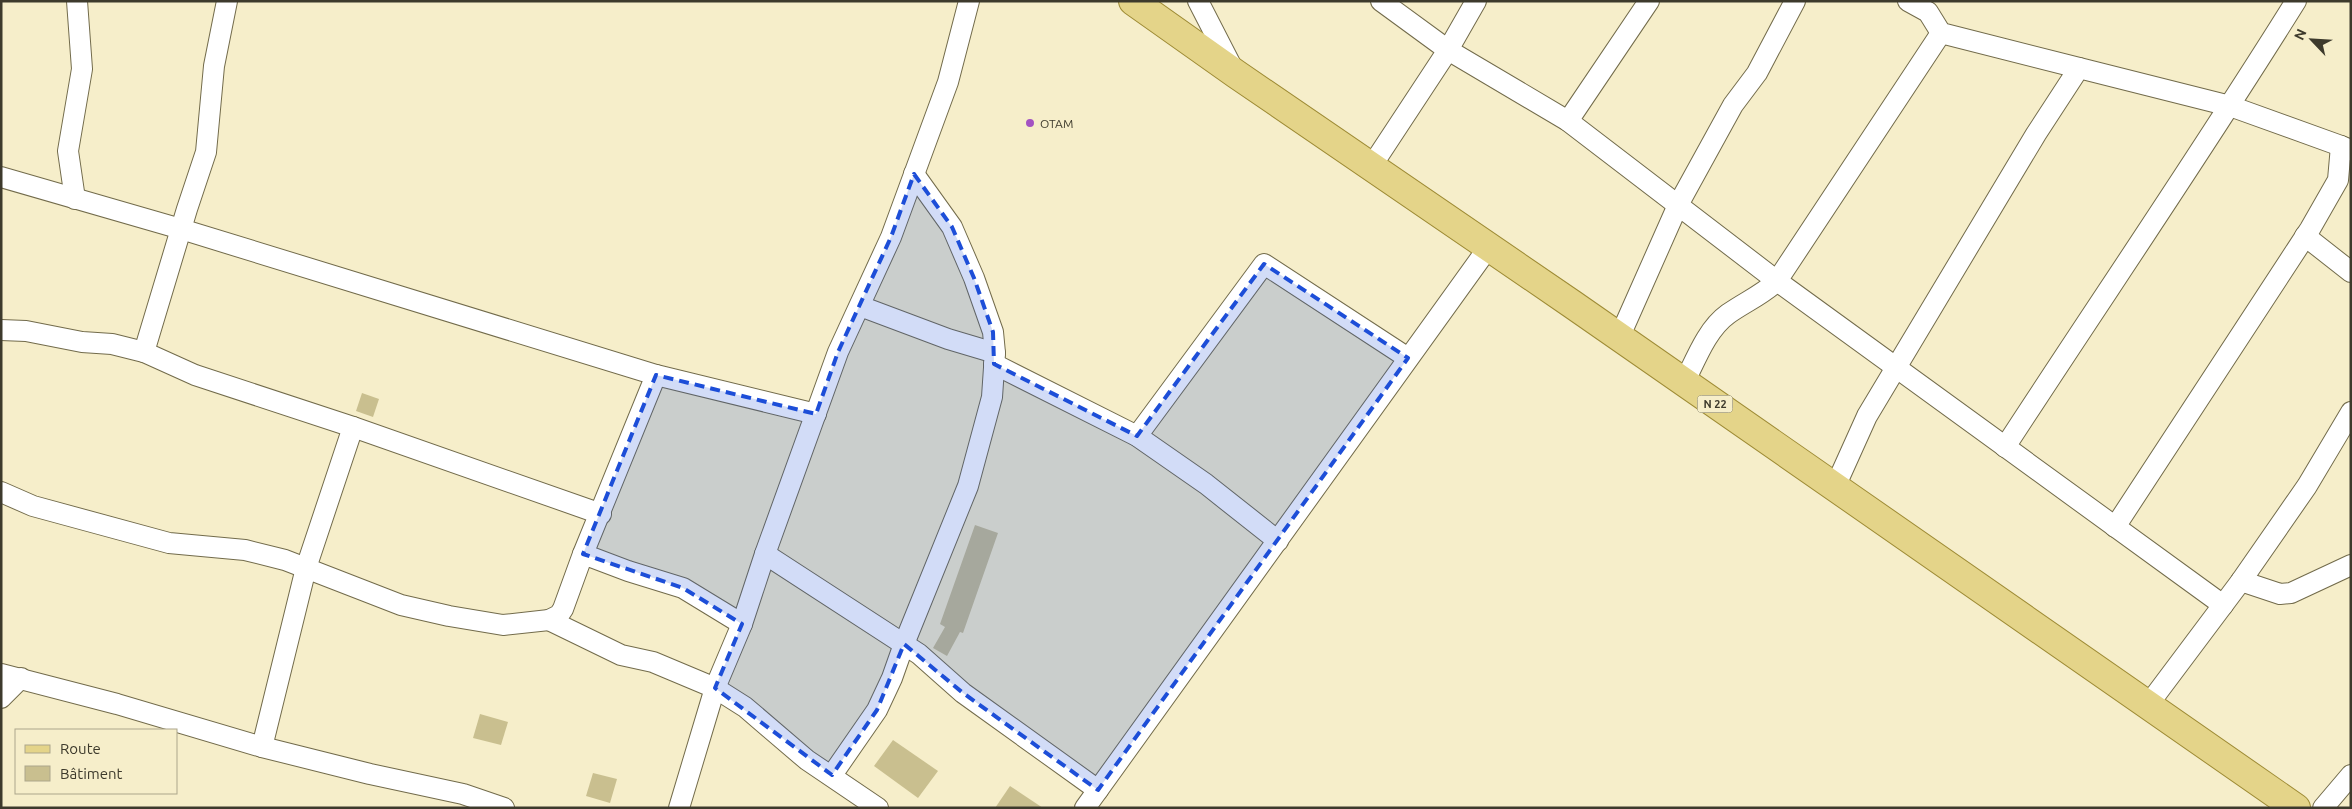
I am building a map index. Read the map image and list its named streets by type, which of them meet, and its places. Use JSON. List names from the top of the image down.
{
  "streets": {
    "main road": ["N 22"]
  },
  "places": ["OTAM"],
  "legend": ["Route", "Bâtiment"],
  "north": "top left"
}
